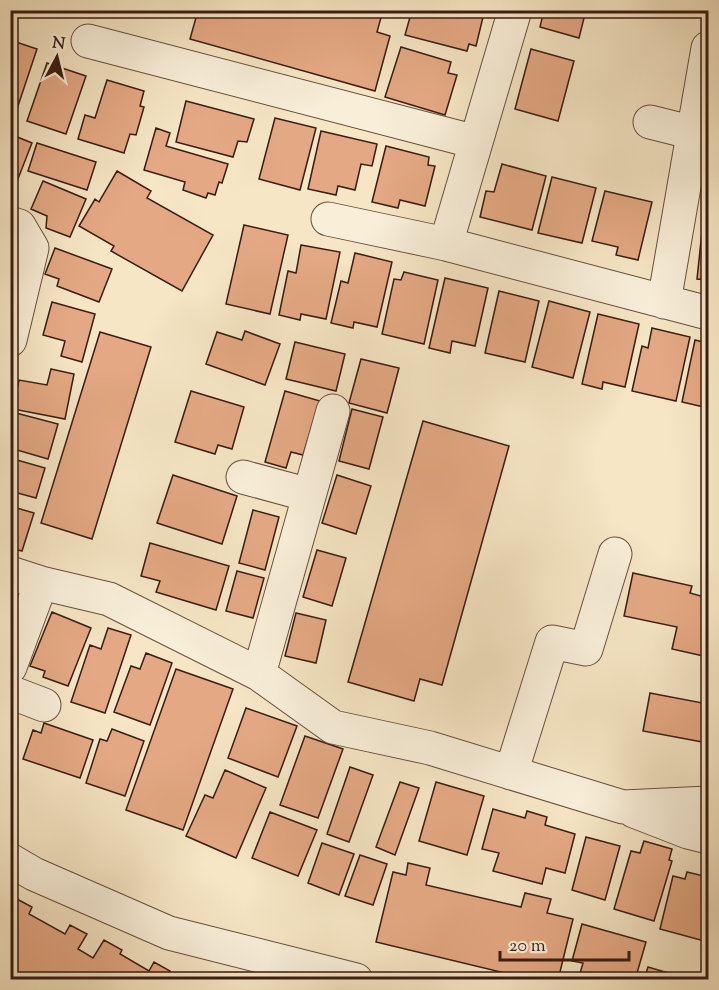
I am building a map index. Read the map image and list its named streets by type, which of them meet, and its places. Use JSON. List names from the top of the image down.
{
  "scale_bar": "20 m",
  "north": "top"
}
